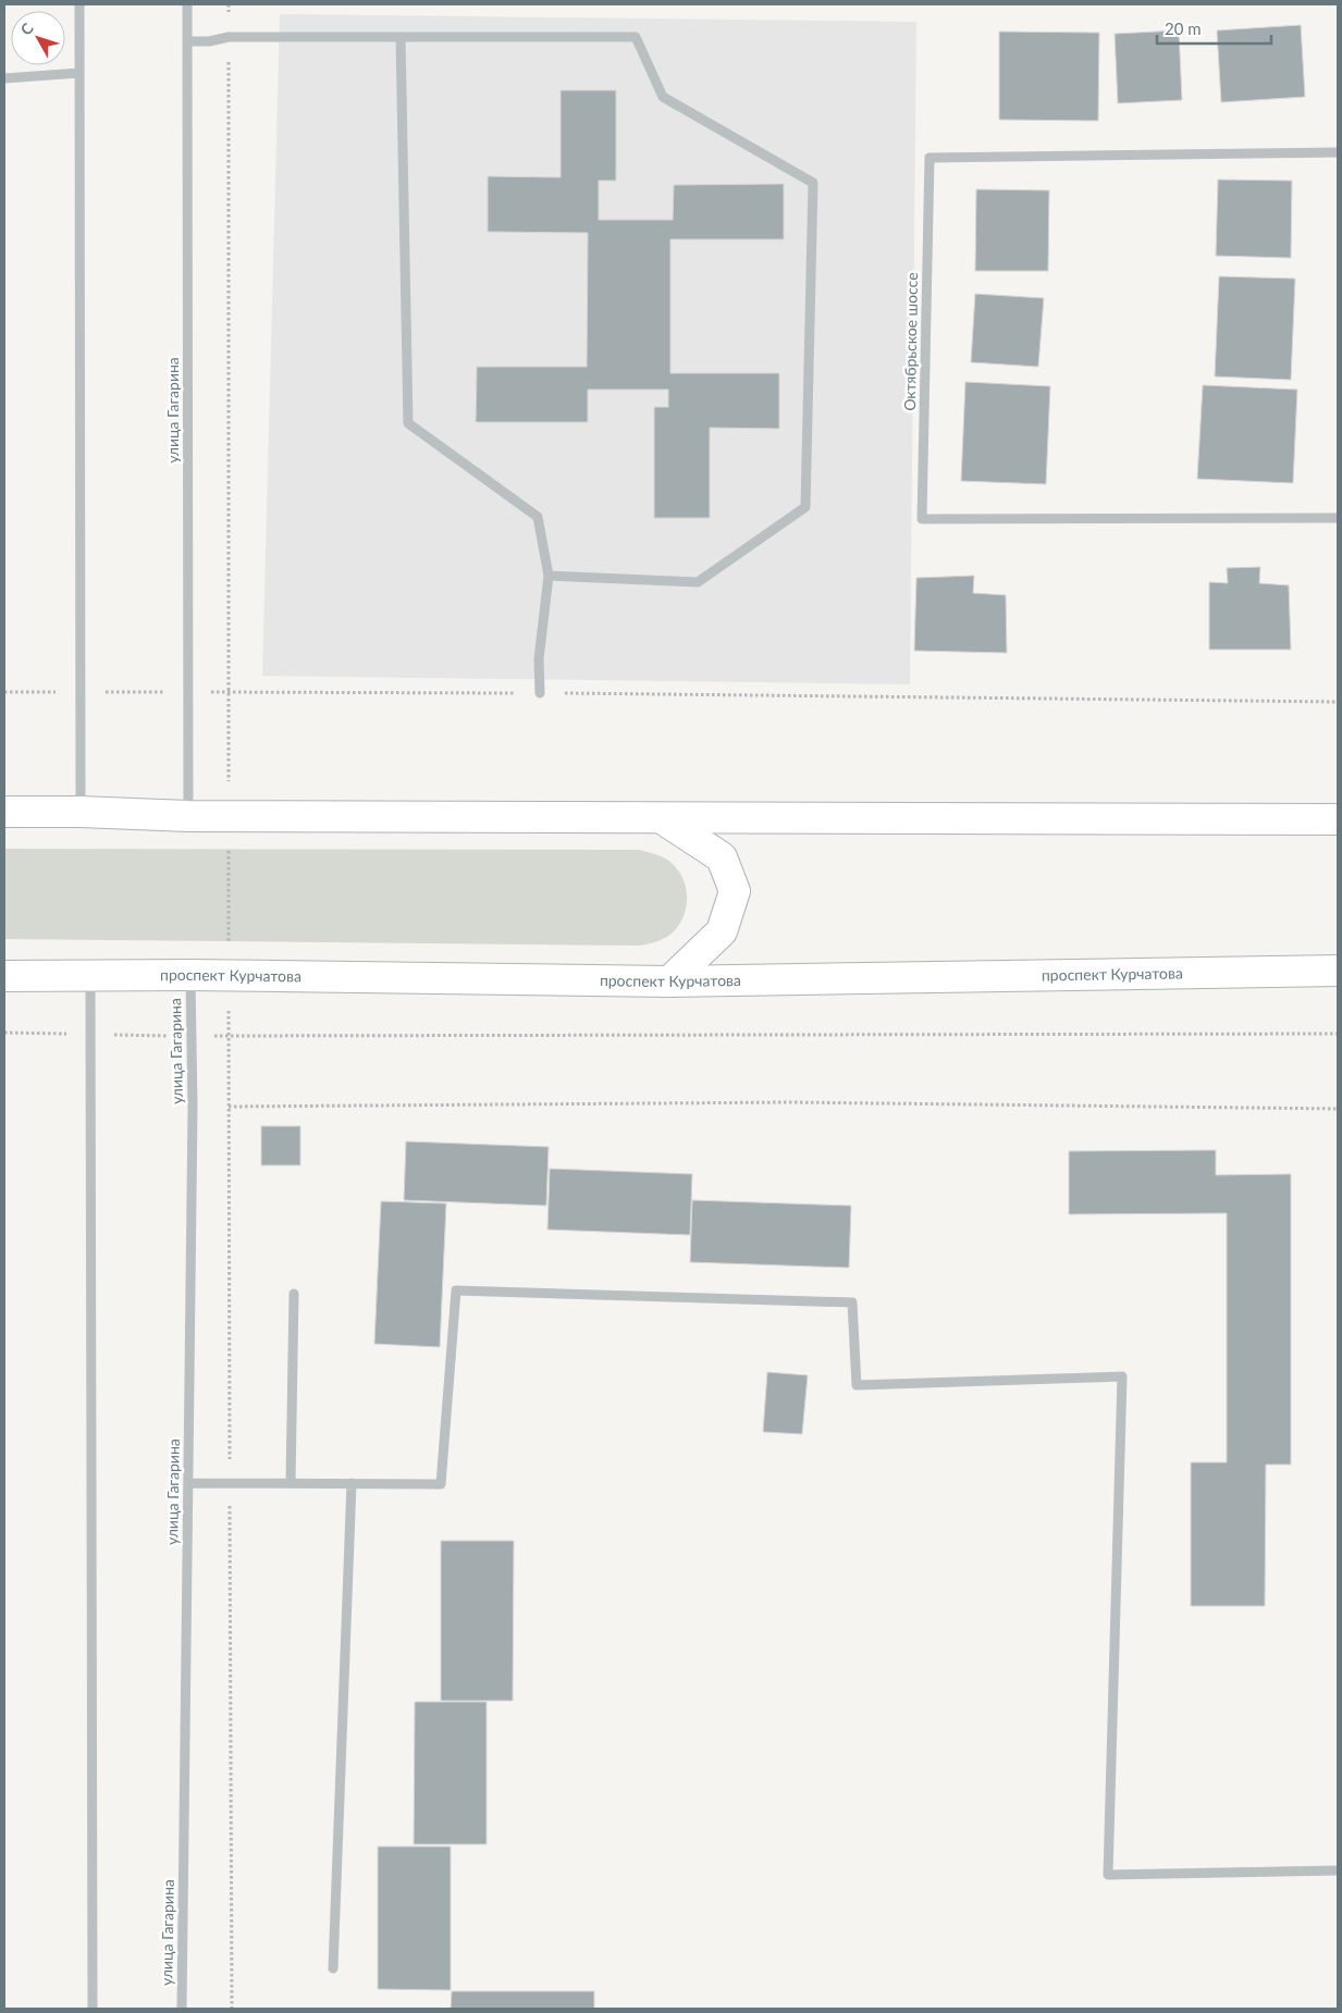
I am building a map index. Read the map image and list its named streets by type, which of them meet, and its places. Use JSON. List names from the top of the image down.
{
  "streets": {
    "main road": ["проспект Курчатова"],
    "street": ["Октябрьское шоссе", "улица Гагарина"]
  },
  "crossings": [
    ["улица Гагарина", "проспект Курчатова"]
  ],
  "scale_bar": "20 m",
  "north": "top left"
}
